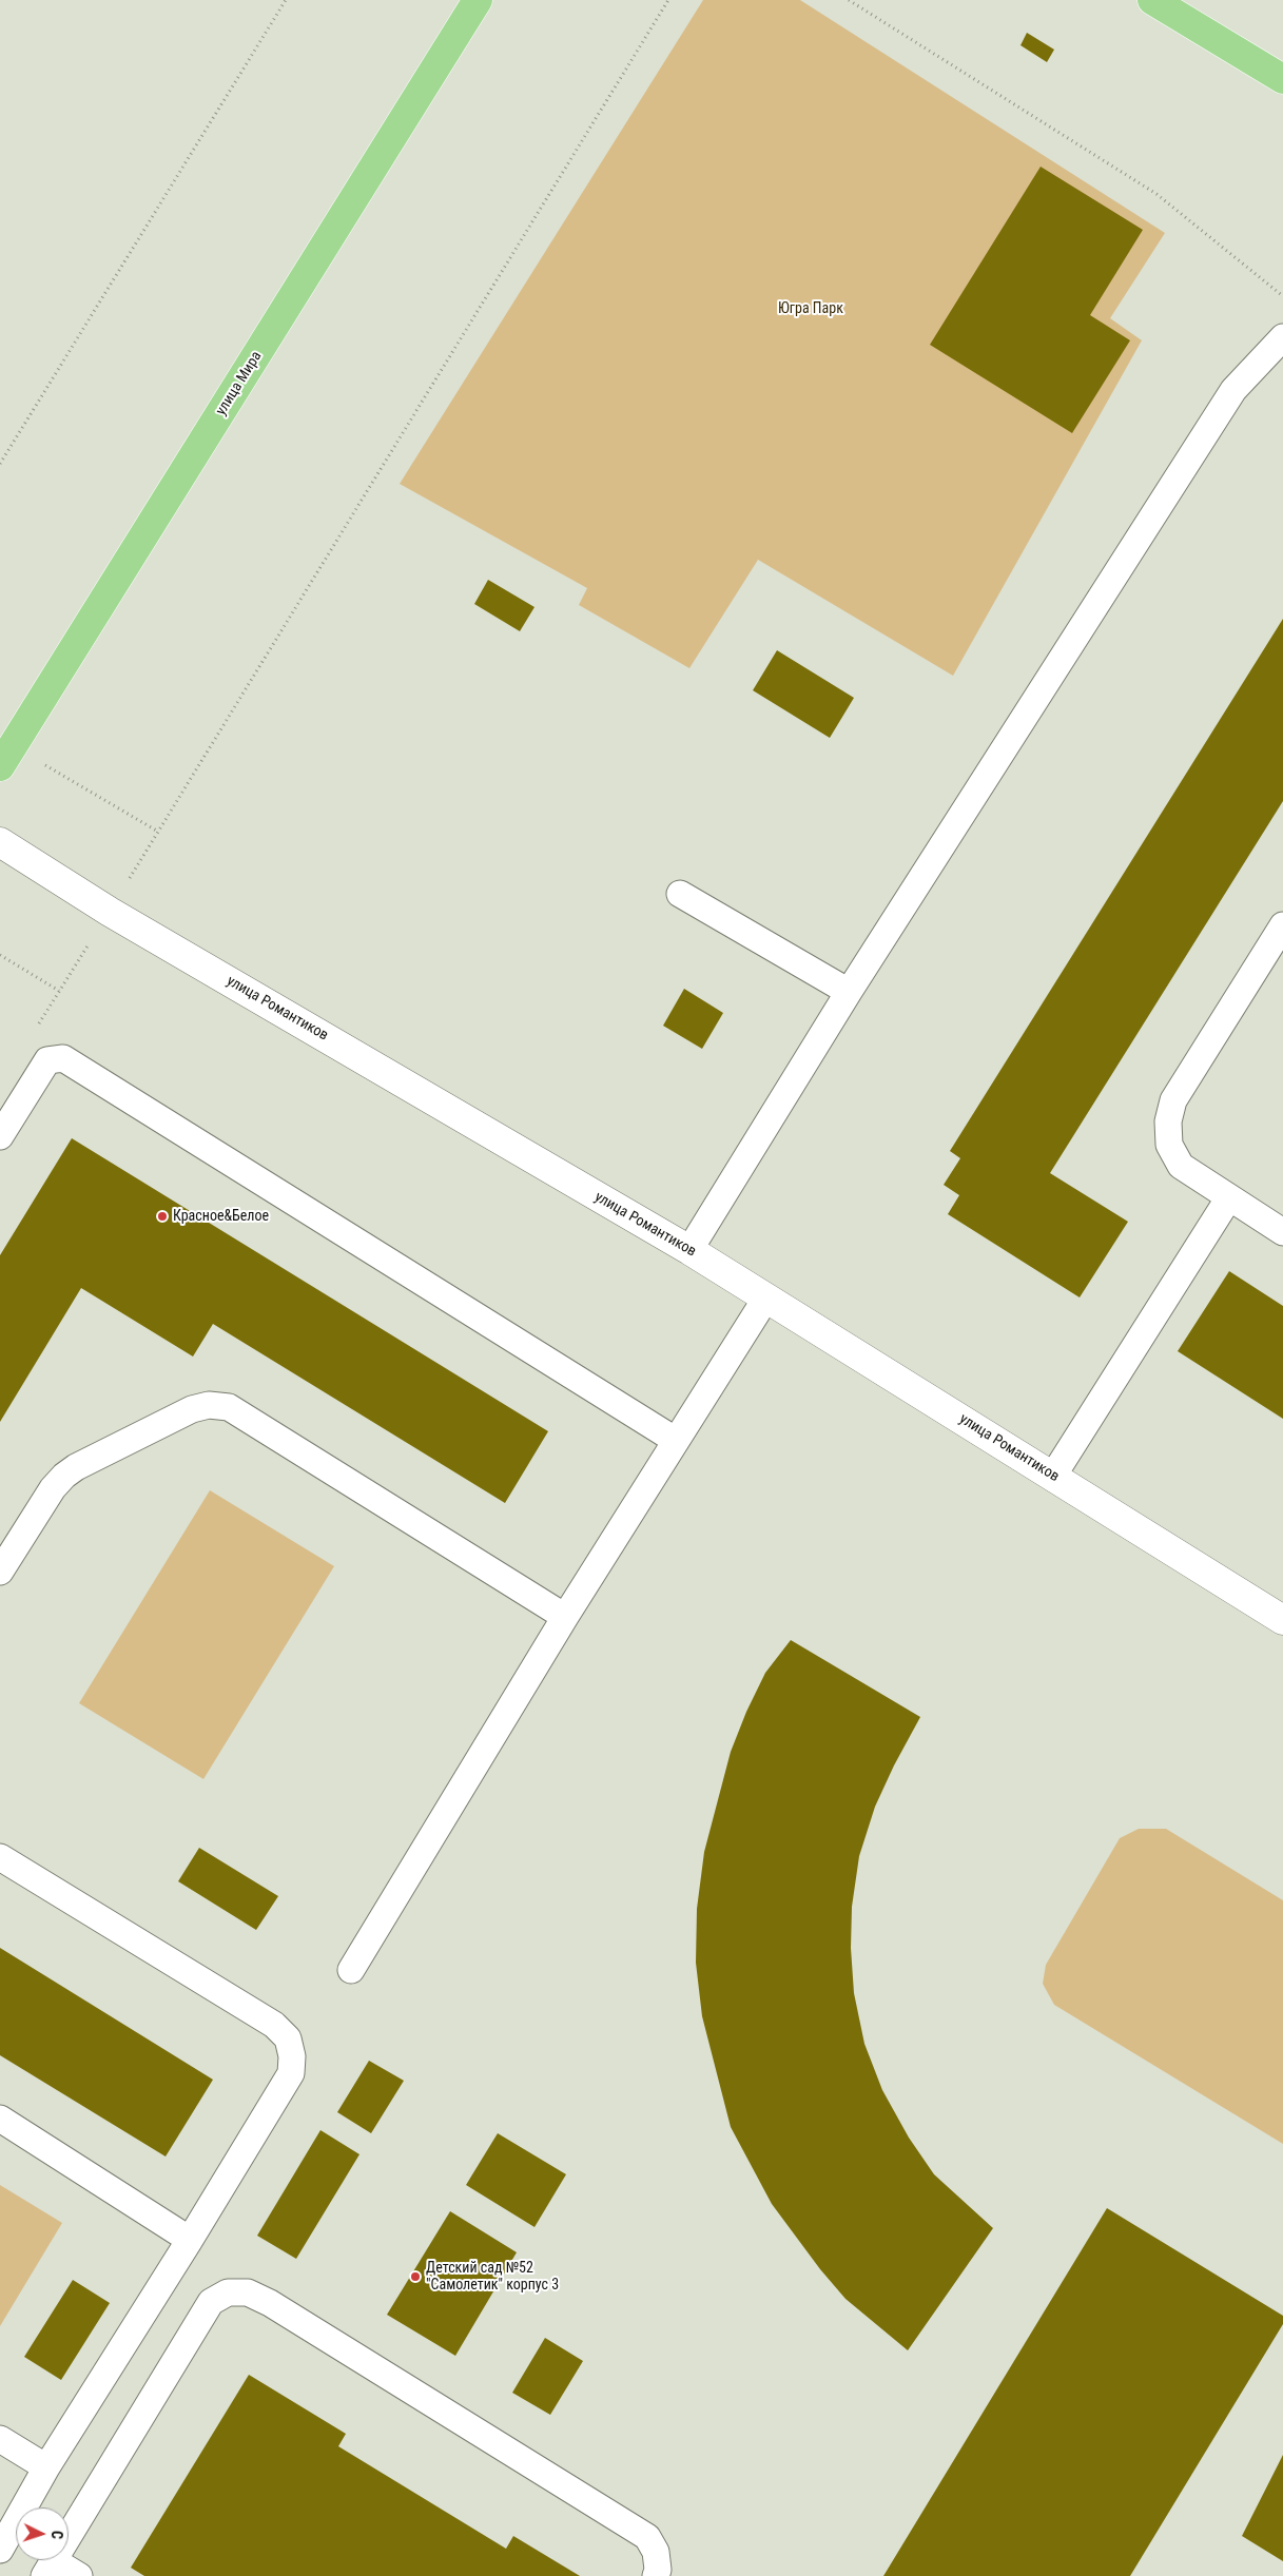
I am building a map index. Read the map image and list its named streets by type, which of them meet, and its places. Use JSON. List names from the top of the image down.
{
  "streets": {
    "main road": ["улица Мира"],
    "street": ["улица Романтиков"]
  },
  "parks": ["Югра Парк"],
  "places": ["Красное&Белое", "Детский сад №52 \"Самолетик\" корпус 3"],
  "north": "right"
}
